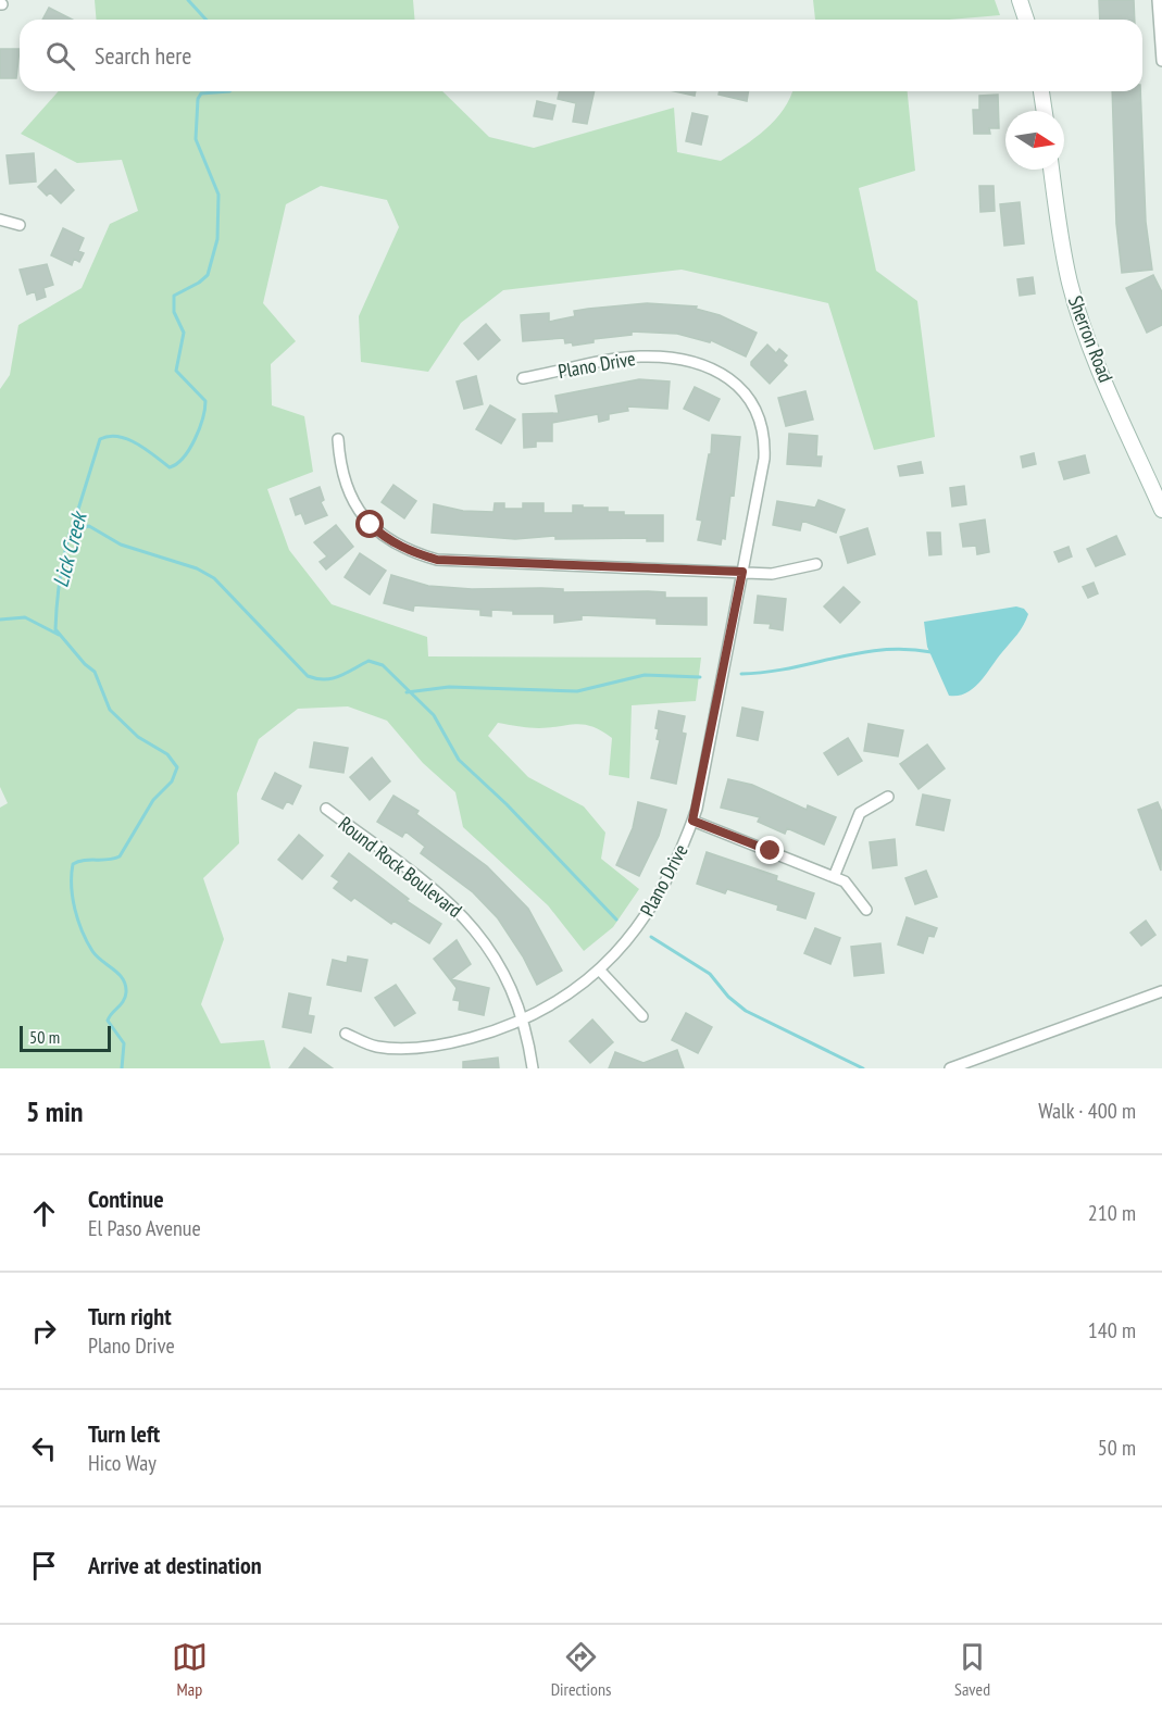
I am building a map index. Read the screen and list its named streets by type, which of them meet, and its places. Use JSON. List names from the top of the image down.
{
  "streets": {
    "main road": ["Sherron Road"],
    "street": ["Plano Drive", "Round Rock Boulevard"]
  },
  "crossings": [
    ["Plano Drive", "Round Rock Boulevard"]
  ],
  "water": ["Lick Creek"],
  "scale_bar": "50 m",
  "north": "right",
  "page": {
    "search": "Search here",
    "scale": "50 m",
    "heading": ["5 min", "Walk · 400 m"],
    "list": [
      ["Continue", "El Paso Avenue", "210 m"],
      ["Turn right", "Plano Drive", "140 m"],
      ["Turn left", "Hico Way", "50 m"],
      "Arrive at destination"
    ],
    "nav": ["Map", "Directions", "Saved"]
  }
}
